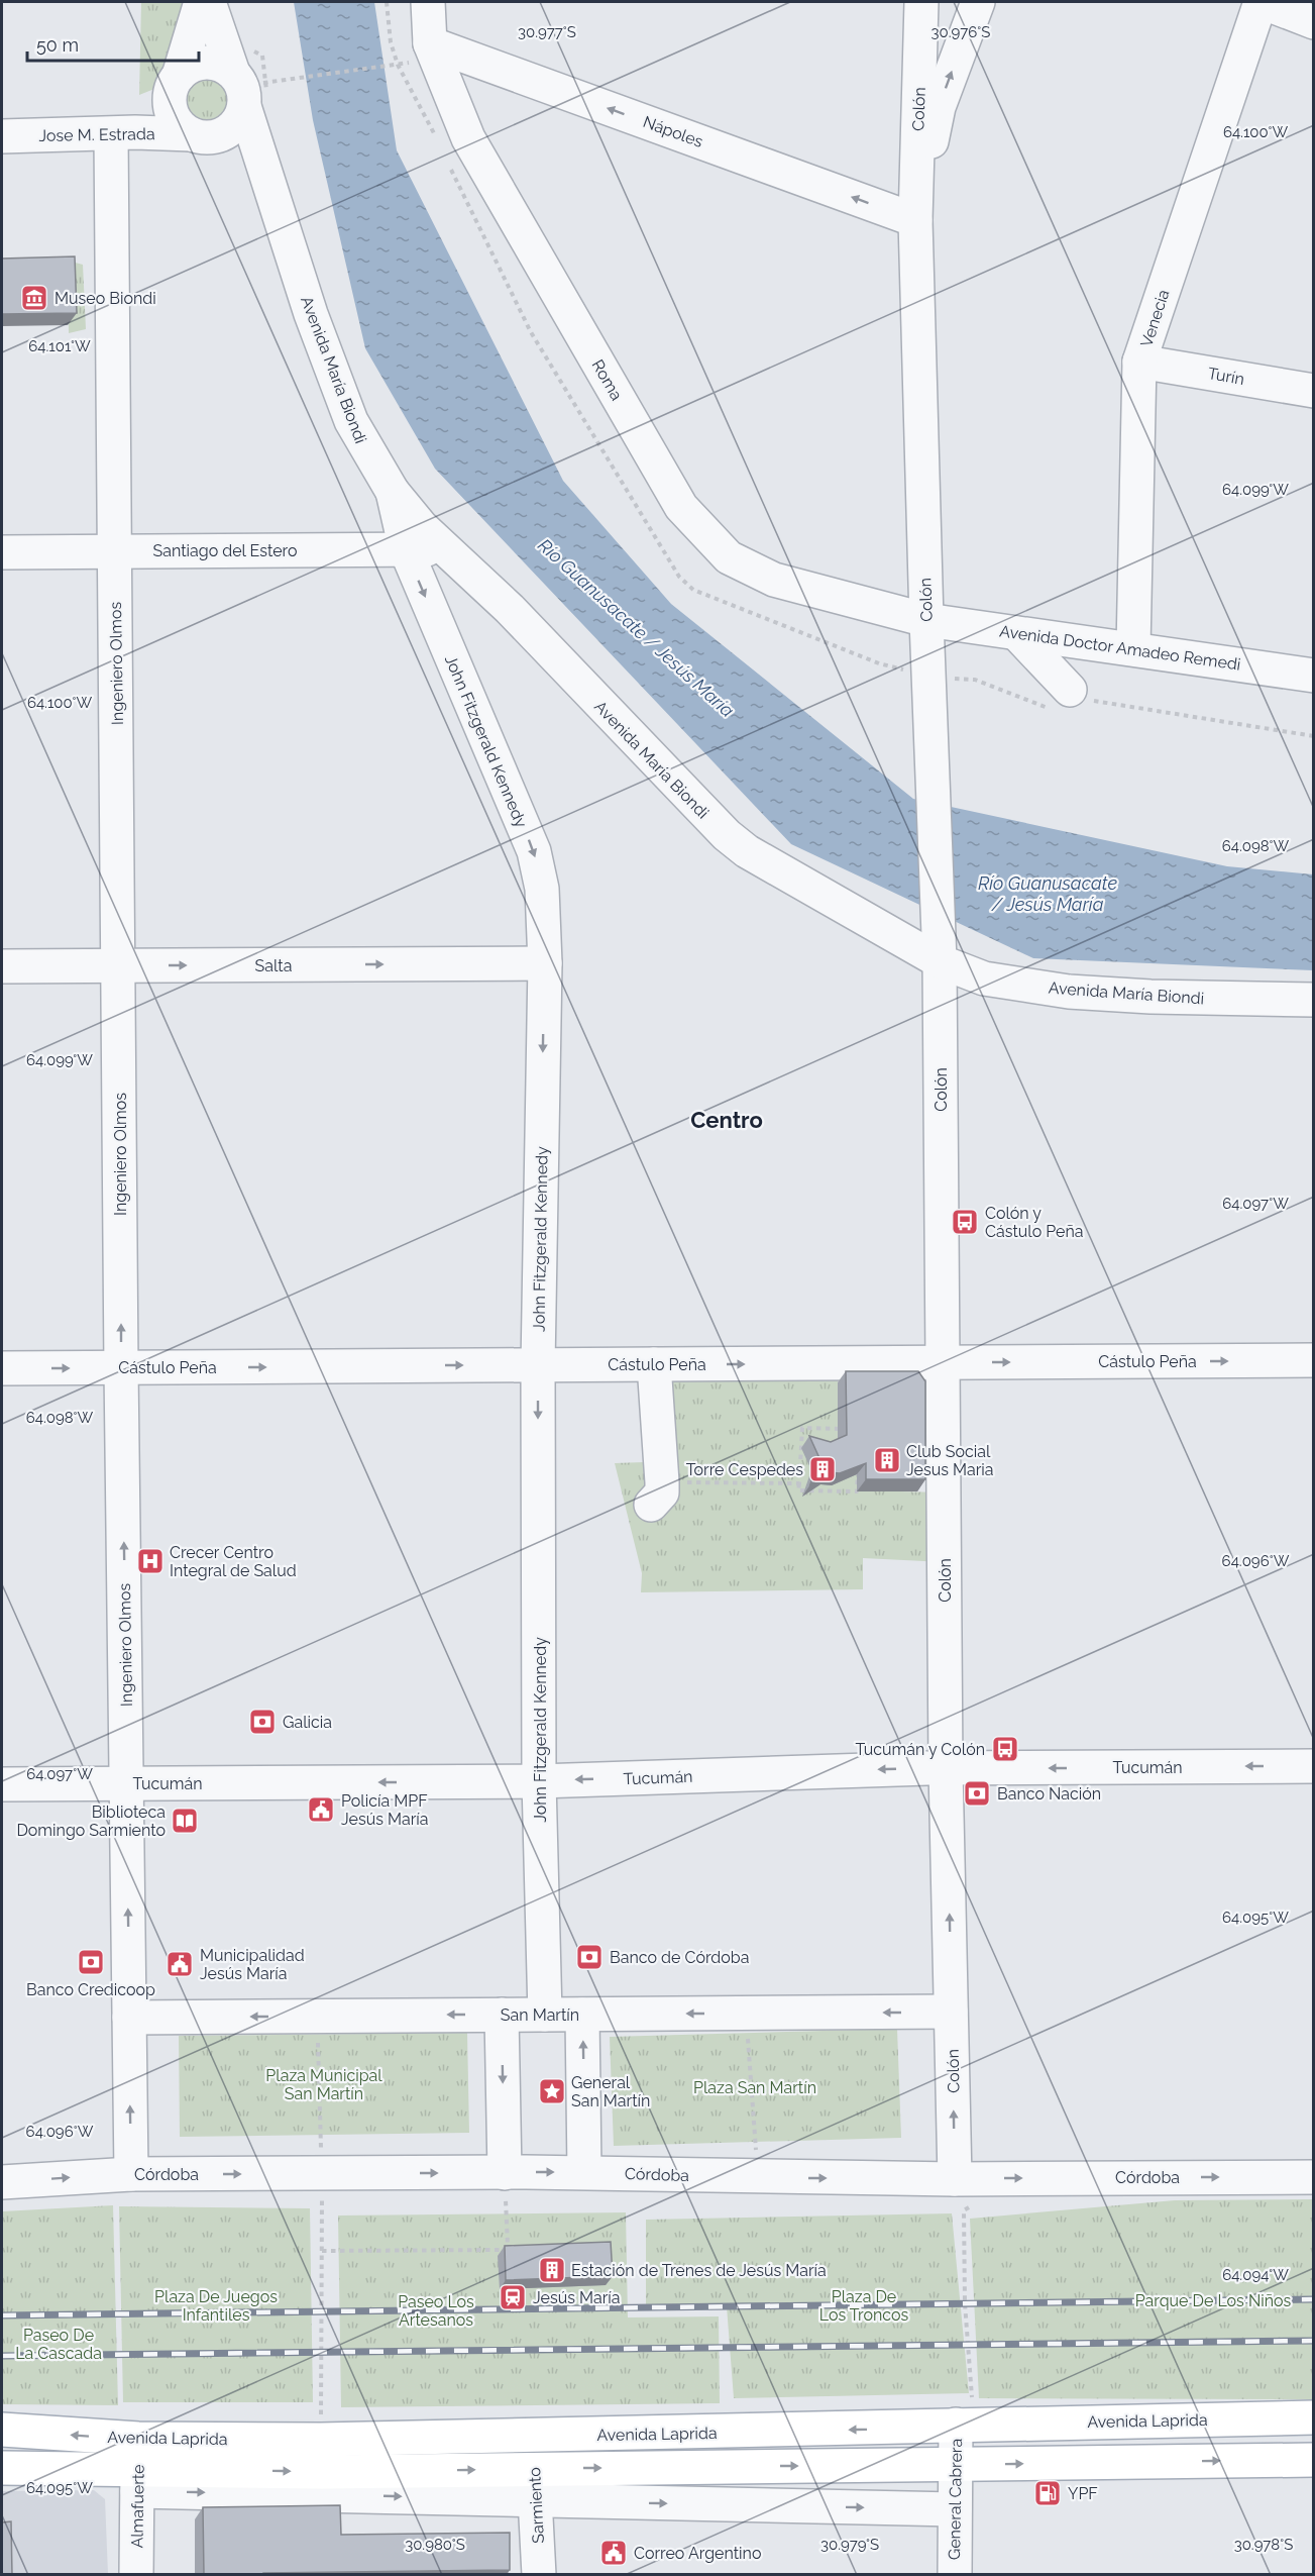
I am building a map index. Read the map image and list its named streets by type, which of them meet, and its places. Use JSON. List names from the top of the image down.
{
  "streets": {
    "main road": ["Avenida Laprida"],
    "street": [
      "Colón",
      "Nápoles",
      "Jose M. Estrada",
      "Venecia",
      "Avenida María Biondi",
      "Turín",
      "Roma",
      "Santiago del Estero",
      "Avenida Doctor Amadeo Remedi",
      "Ingeniero Olmos",
      "John Fitzgerald Kennedy",
      "Salta",
      "Cástulo Peña",
      "Tucumán",
      "San Martín",
      "Córdoba",
      "General Cabrera",
      "Sarmiento",
      "Almafuerte"
    ]
  },
  "crossings": [
    ["Colón", "Nápoles"],
    ["Colón", "Avenida María Biondi"],
    ["Colón", "Roma"],
    ["Colón", "Avenida Doctor Amadeo Remedi"],
    ["Colón", "Cástulo Peña"],
    ["Colón", "Tucumán"],
    ["Colón", "San Martín"],
    ["Colón", "Córdoba"],
    ["Nápoles", "Roma"],
    ["Jose M. Estrada", "Avenida María Biondi"],
    ["Jose M. Estrada", "Ingeniero Olmos"],
    ["Venecia", "Turín"],
    ["Venecia", "Avenida Doctor Amadeo Remedi"],
    ["Avenida María Biondi", "Santiago del Estero"],
    ["Avenida María Biondi", "John Fitzgerald Kennedy"],
    ["Roma", "Avenida Doctor Amadeo Remedi"],
    ["Santiago del Estero", "Ingeniero Olmos"],
    ["Santiago del Estero", "John Fitzgerald Kennedy"],
    ["Ingeniero Olmos", "Salta"],
    ["Ingeniero Olmos", "Cástulo Peña"],
    ["Ingeniero Olmos", "Tucumán"],
    ["Ingeniero Olmos", "San Martín"],
    ["Ingeniero Olmos", "Córdoba"],
    ["John Fitzgerald Kennedy", "Salta"],
    ["John Fitzgerald Kennedy", "Cástulo Peña"],
    ["John Fitzgerald Kennedy", "Tucumán"],
    ["John Fitzgerald Kennedy", "San Martín"],
    ["Avenida Laprida", "General Cabrera"],
    ["Avenida Laprida", "Sarmiento"],
    ["Avenida Laprida", "Almafuerte"]
  ],
  "one_way": [
    "Nápoles",
    "Ingeniero Olmos",
    "John Fitzgerald Kennedy",
    "Salta",
    "Cástulo Peña",
    "Tucumán",
    "San Martín",
    "Córdoba"
  ],
  "districts": ["Centro"],
  "water": ["Río Guanusacate / Jesús María"],
  "parks": [
    "Plaza Municipal San Martín",
    "Plaza San Martín",
    "Plaza De Juegos Infantiles",
    "Plaza De Los Troncos",
    "Parque De Los Niños",
    "Paseo Los Artesanos",
    "Paseo De La Cascada"
  ],
  "places": {
    "museum": ["Museo Biondi"],
    "bus stop": ["Colón y Cástulo Peña", "Tucumán y Colón"],
    "building": ["Club Social Jesus Maria", "Torre Cespedes", "Estación de Trenes de Jesús María"],
    "hospital": ["Crecer Centro Integral de Salud"],
    "bank": [
      "Galicia",
      "Banco Nación",
      "Banco de Córdoba",
      "Banco Credicoop"
    ],
    "public building": ["Policía MPF Jesús María", "Municipalidad Jesús María", "Correo Argentino"],
    "library": ["Biblioteca Domingo Sarmiento"],
    "place": ["General San Martín"],
    "station": ["Jesús María"],
    "fuel station": ["YPF"]
  },
  "scale_bar": "50 m",
  "coordinates": [
    "30.977°S",
    "30.976°S",
    "64.100°W",
    "64.101°W",
    "64.099°W",
    "64.098°W",
    "64.097°W",
    "64.096°W",
    "64.095°W",
    "64.094°W",
    "30.980°S",
    "30.979°S",
    "30.978°S"
  ]
}
